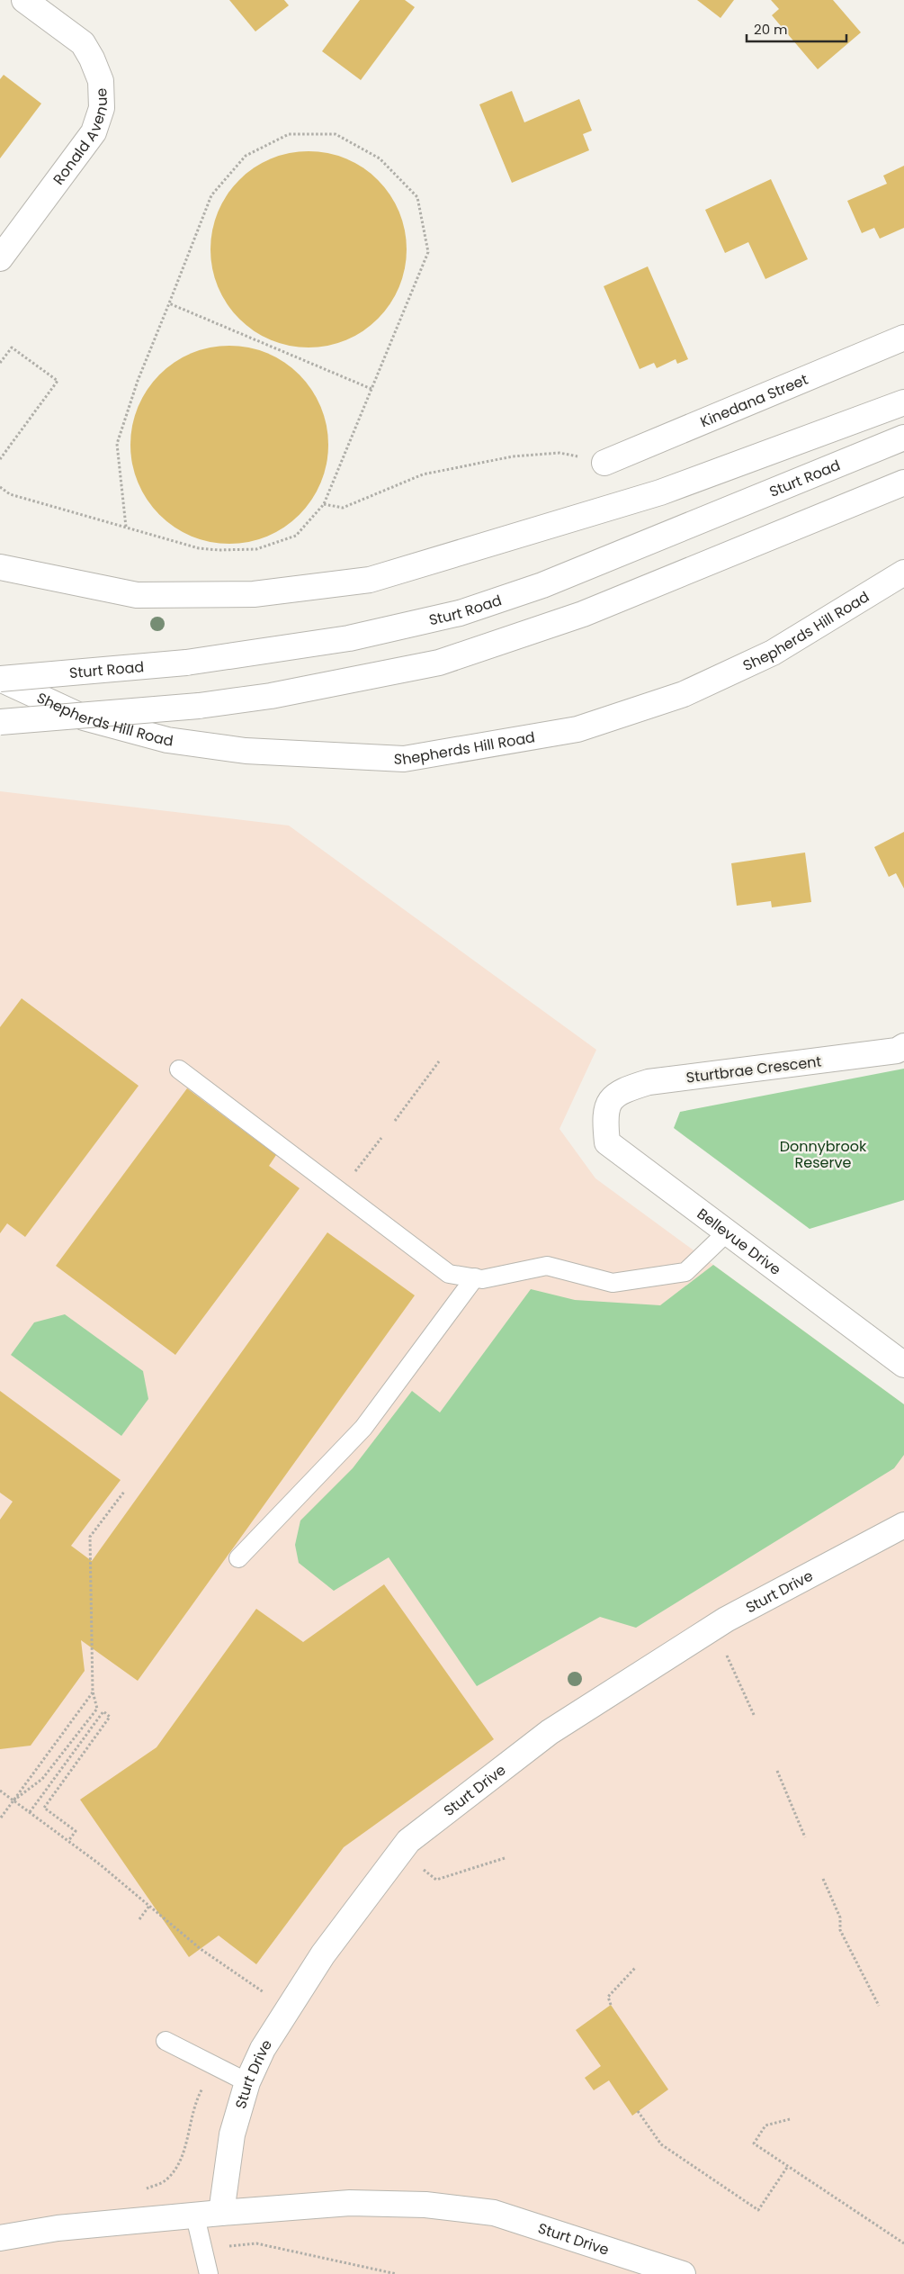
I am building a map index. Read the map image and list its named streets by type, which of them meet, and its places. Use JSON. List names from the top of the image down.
{
  "streets": {
    "main road": [
      "Ronald Avenue",
      "Kinedana Street",
      "Sturt Road",
      "Shepherds Hill Road",
      "Sturtbrae Crescent",
      "Bellevue Drive",
      "Sturt Drive"
    ]
  },
  "crossings": [
    ["Sturt Road", "Shepherds Hill Road"],
    ["Sturtbrae Crescent", "Bellevue Drive"]
  ],
  "parks": ["Donnybrook Reserve"],
  "scale_bar": "20 m"
}
